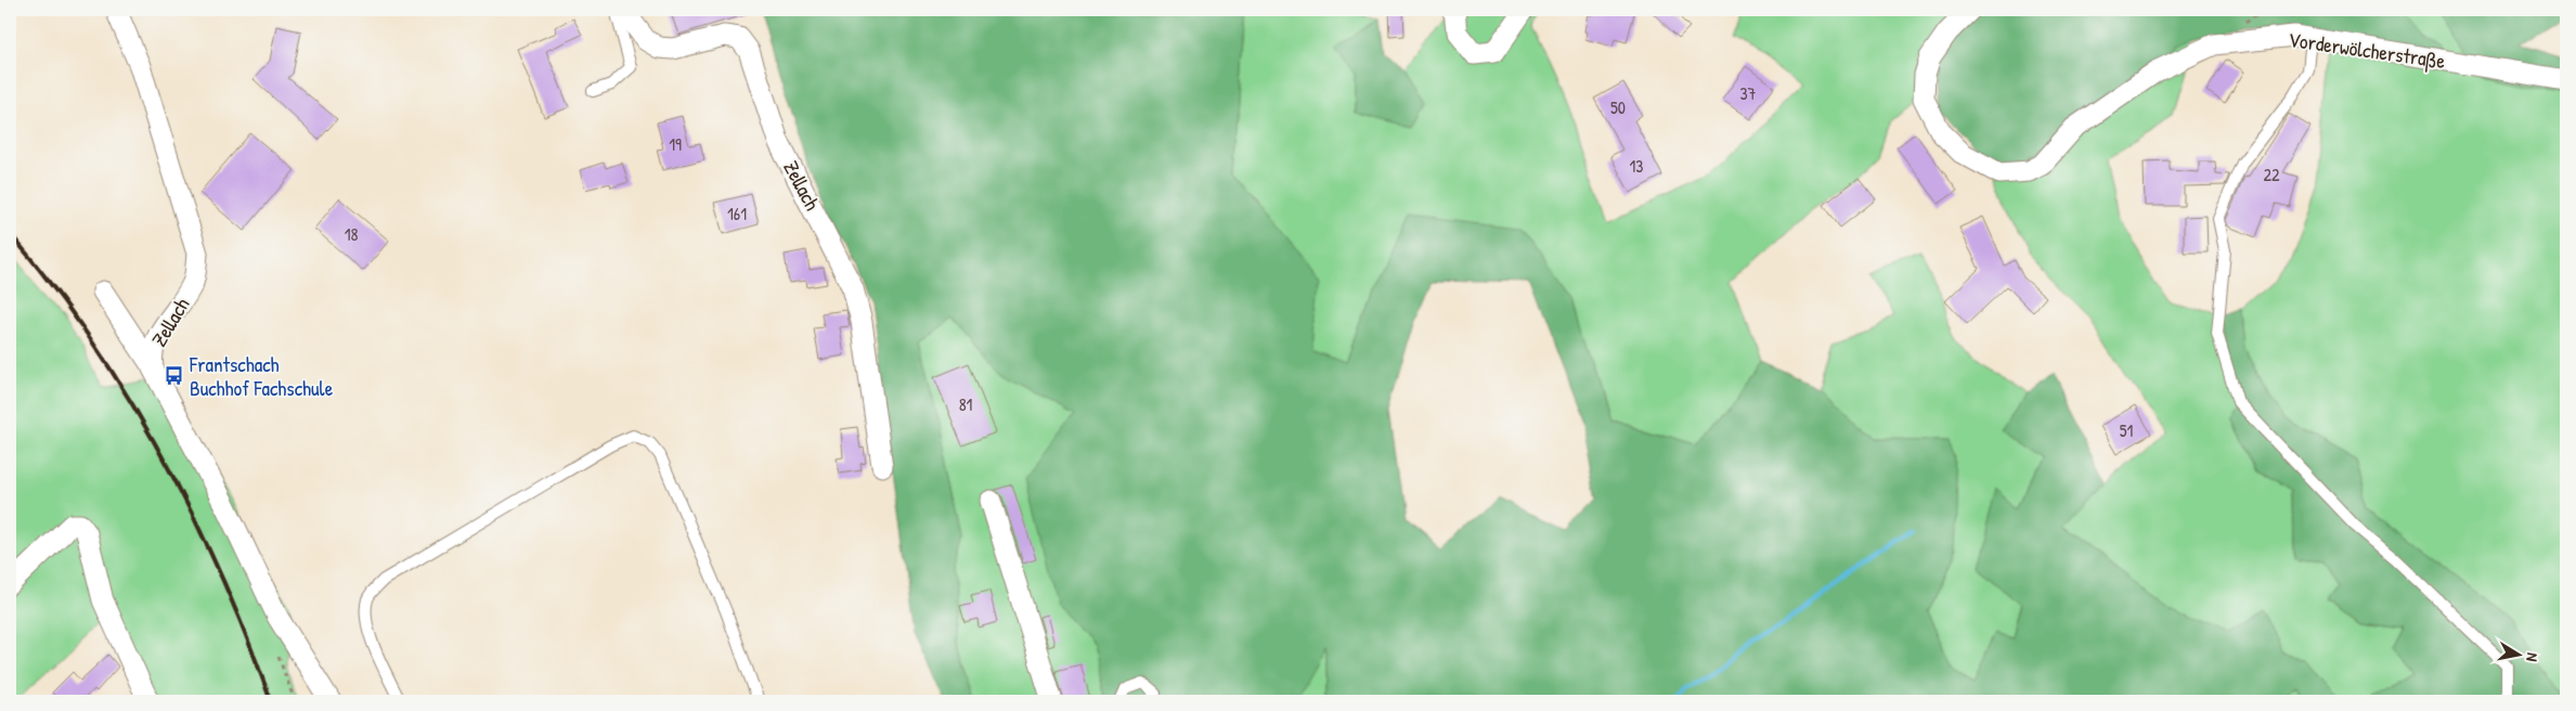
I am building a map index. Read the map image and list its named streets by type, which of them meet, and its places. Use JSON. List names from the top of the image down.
{
  "streets": {
    "street": ["Vorderwölcherstraße", "Zellach"]
  },
  "places": {
    "bus stop": ["Frantschach Buchhof Fachschule"]
  },
  "house_numbers": [
    "37",
    "50",
    "19",
    "13",
    "22",
    "161",
    "18",
    "81",
    "51"
  ],
  "north": "right"
}
